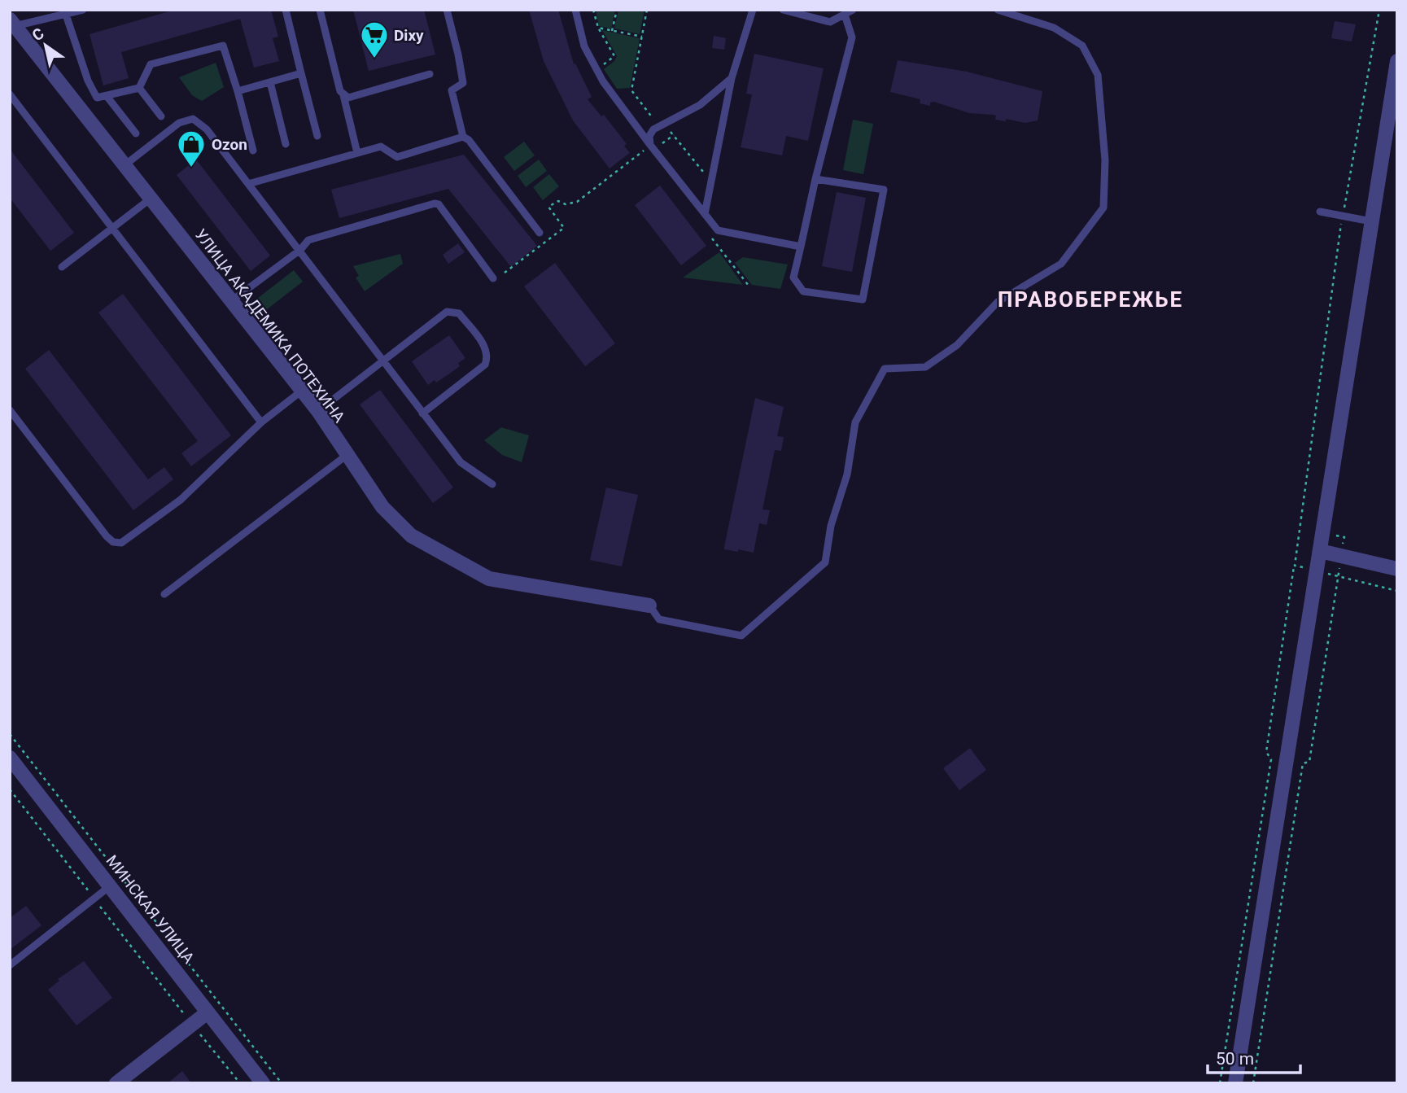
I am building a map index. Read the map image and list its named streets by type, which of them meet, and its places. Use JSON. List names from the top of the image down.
{
  "streets": {
    "street": ["УЛИЦА АКАДЕМИКА ПОТЕХИНА", "МИНСКАЯ УЛИЦА"]
  },
  "districts": ["ПРАВОБЕРЕЖЬЕ"],
  "places": {
    "supermarket": ["Dixy"],
    "shop": ["Ozon"]
  },
  "scale_bar": "50 m",
  "north": "top left"
}
